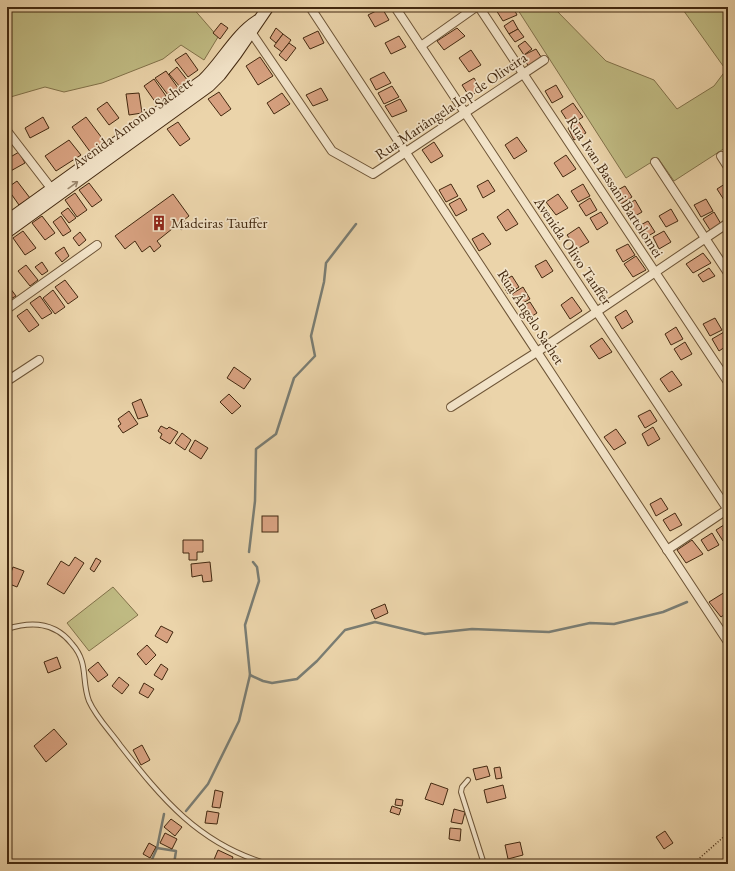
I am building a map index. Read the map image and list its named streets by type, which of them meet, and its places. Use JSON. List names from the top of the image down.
{
  "streets": {
    "street": [
      "Rua Mariângela Iop de Oliveira",
      "Avenida Antonio Sachett",
      "Rua Ivan Bassani Bartolomei",
      "Avenida Olivo Tauffer",
      "Rua Ângelo Sachet"
    ]
  },
  "crossings": [
    ["Rua Mariângela Iop de Oliveira", "Avenida Antonio Sachett"],
    ["Rua Mariângela Iop de Oliveira", "Rua Ivan Bassani Bartolomei"],
    ["Rua Mariângela Iop de Oliveira", "Avenida Olivo Tauffer"],
    ["Rua Mariângela Iop de Oliveira", "Rua Ângelo Sachet"]
  ],
  "places": {
    "building": ["Madeiras Tauffer"]
  }
}
